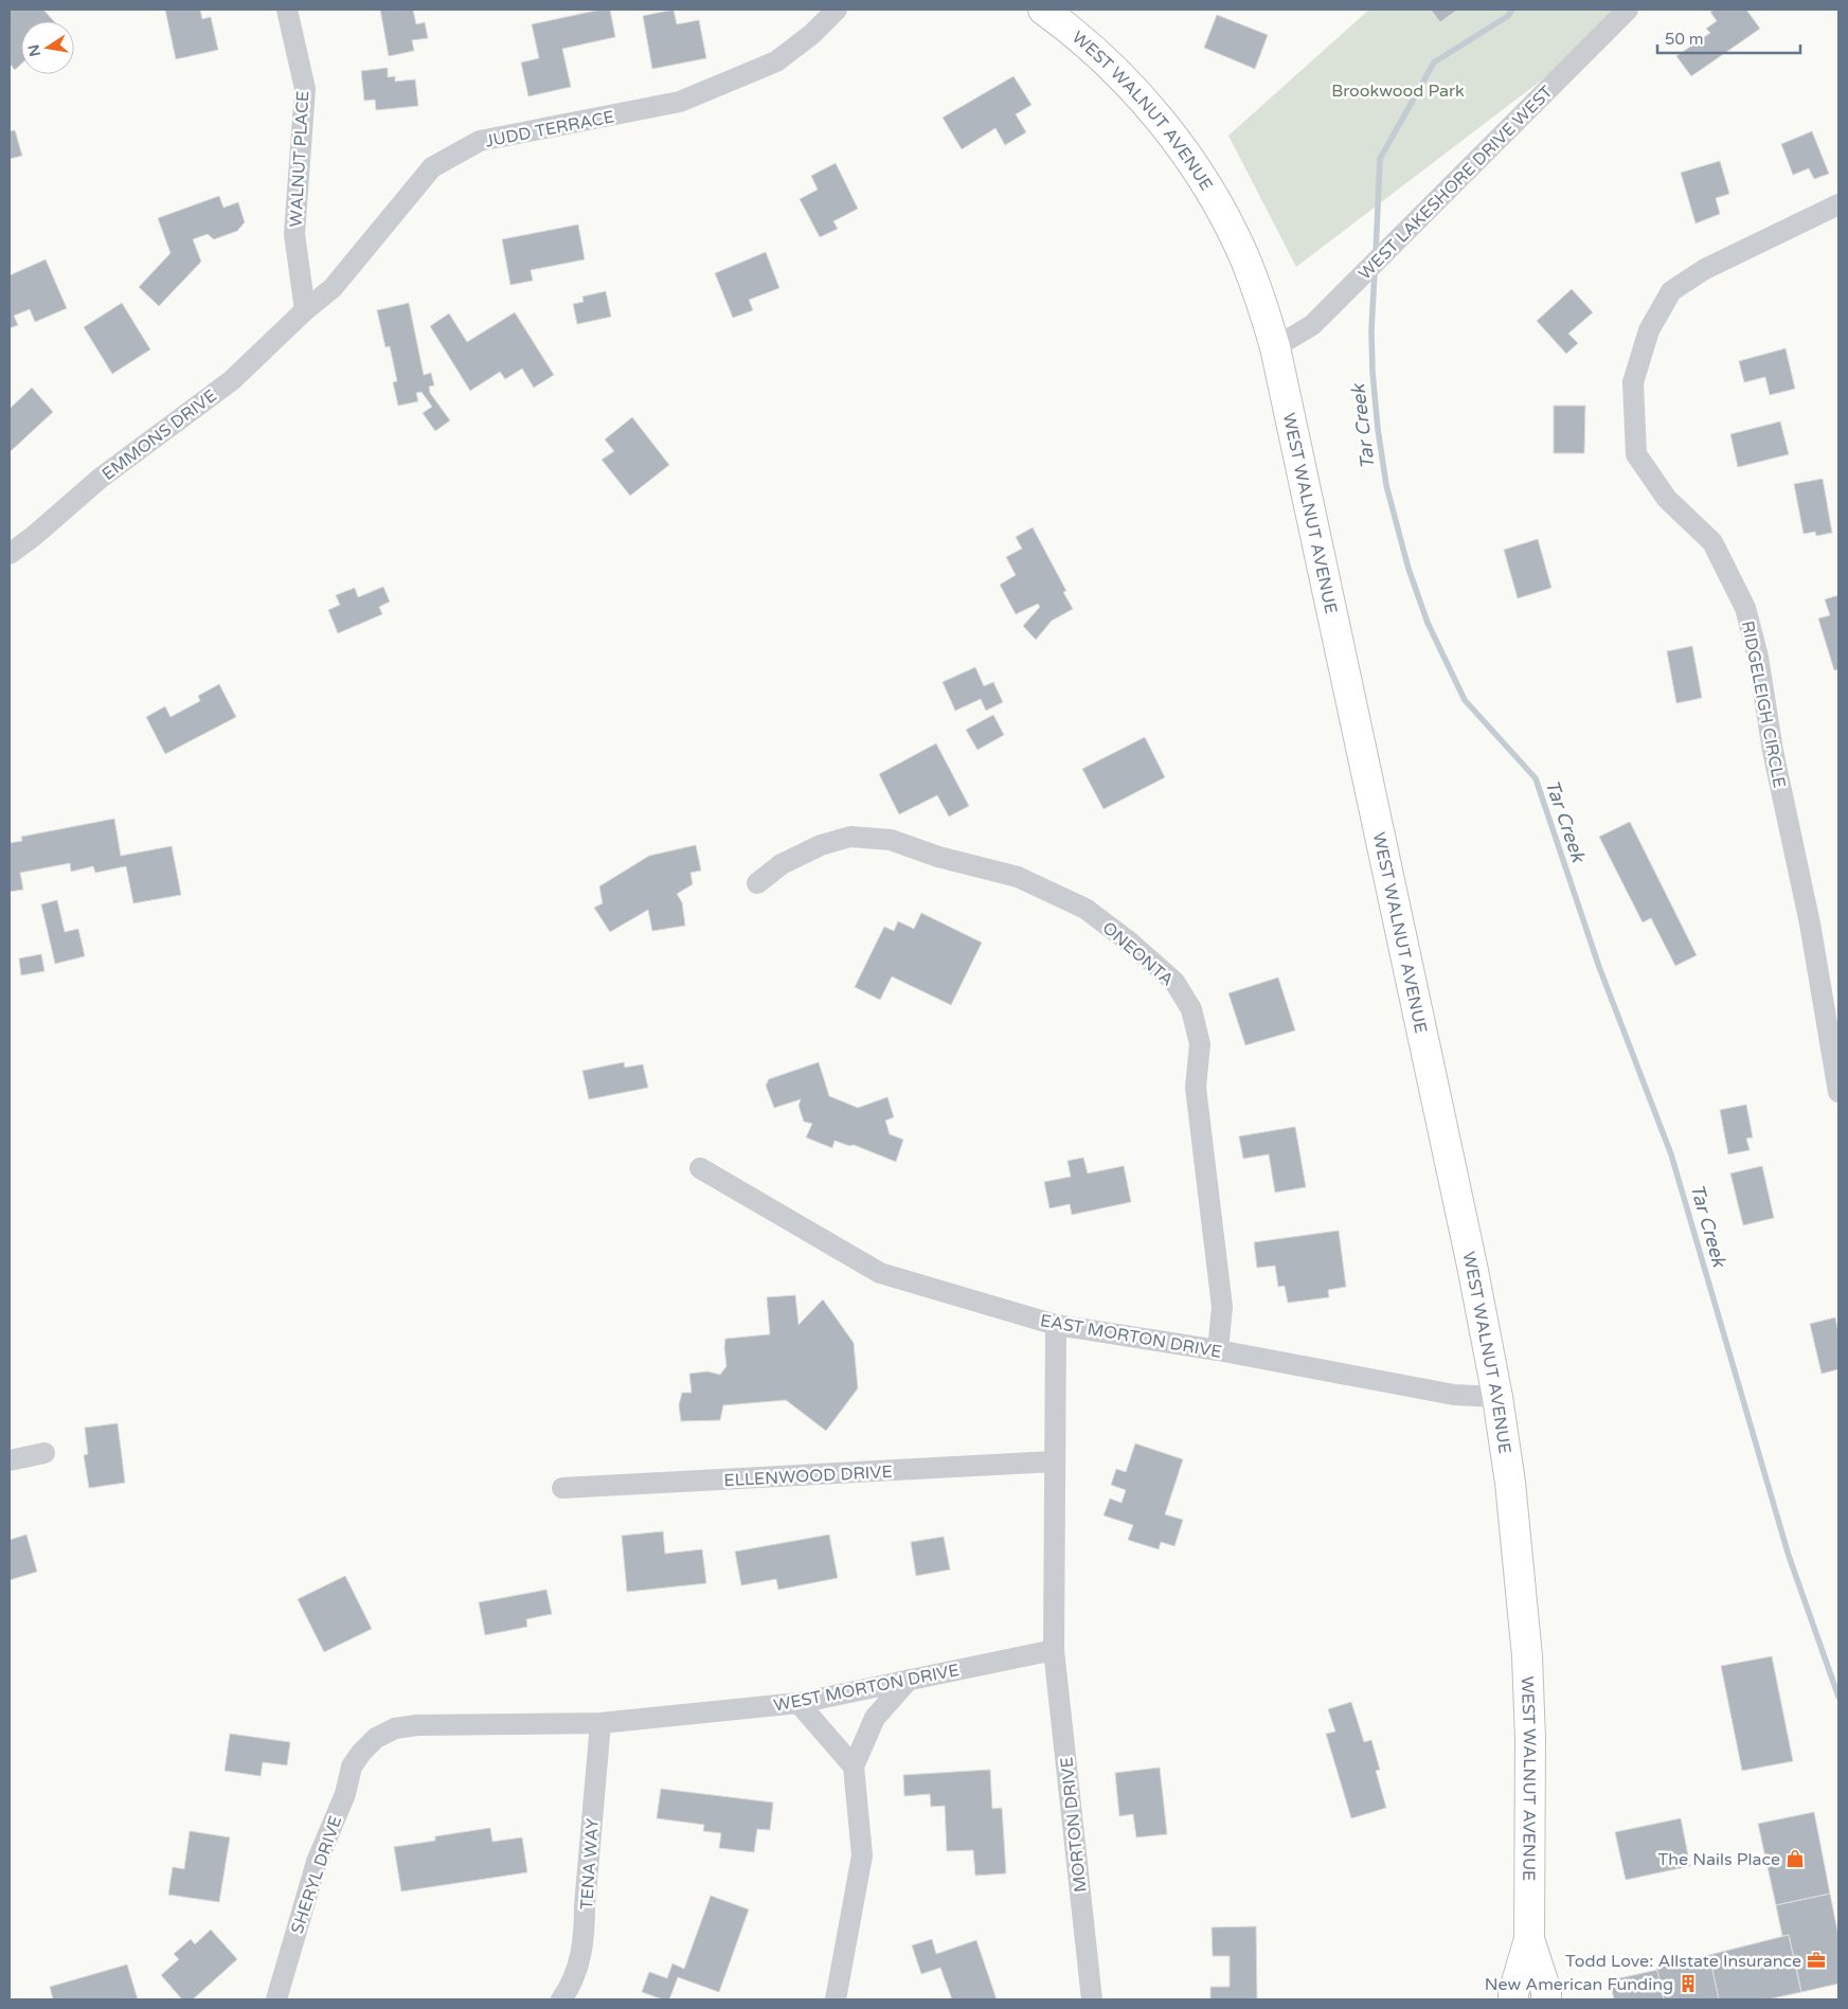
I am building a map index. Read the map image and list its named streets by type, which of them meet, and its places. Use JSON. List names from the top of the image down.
{
  "streets": {
    "main road": ["WEST WALNUT AVENUE"],
    "street": [
      "JUDD TERRACE",
      "WALNUT PLACE",
      "WEST LAKESHORE DRIVE WEST",
      "EMMONS DRIVE",
      "RIDGELEIGH CIRCLE",
      "ONEONTA",
      "EAST MORTON DRIVE",
      "ELLENWOOD DRIVE",
      "WEST MORTON DRIVE",
      "MORTON DRIVE",
      "TENA WAY",
      "SHERYL DRIVE"
    ]
  },
  "crossings": [
    ["WEST WALNUT AVENUE", "WEST LAKESHORE DRIVE WEST"],
    ["WEST WALNUT AVENUE", "EAST MORTON DRIVE"],
    ["JUDD TERRACE", "WALNUT PLACE"],
    ["JUDD TERRACE", "EMMONS DRIVE"],
    ["WALNUT PLACE", "EMMONS DRIVE"],
    ["ONEONTA", "EAST MORTON DRIVE"],
    ["WEST MORTON DRIVE", "MORTON DRIVE"],
    ["WEST MORTON DRIVE", "TENA WAY"],
    ["WEST MORTON DRIVE", "SHERYL DRIVE"]
  ],
  "water": ["Tar Creek"],
  "parks": ["Brookwood Park"],
  "places": {
    "shop": ["The Nails Place"],
    "office": ["Todd Love: Allstate Insurance"],
    "building": ["New American Funding"]
  },
  "scale_bar": "50 m",
  "north": "left"
}
